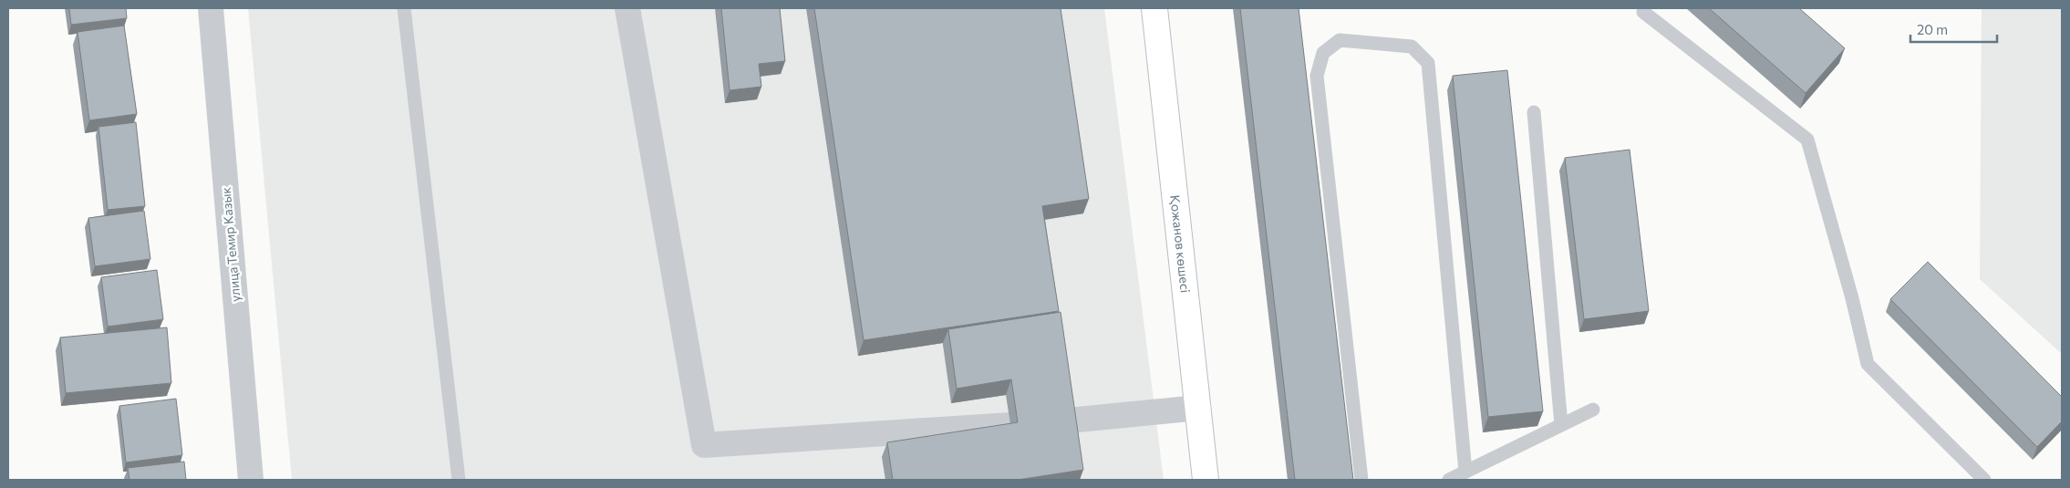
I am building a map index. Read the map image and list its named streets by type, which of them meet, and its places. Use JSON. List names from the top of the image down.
{
  "streets": {
    "main road": ["Қожанов көшесі"],
    "street": ["улица Темир Казык"]
  },
  "scale_bar": "20 m"
}
